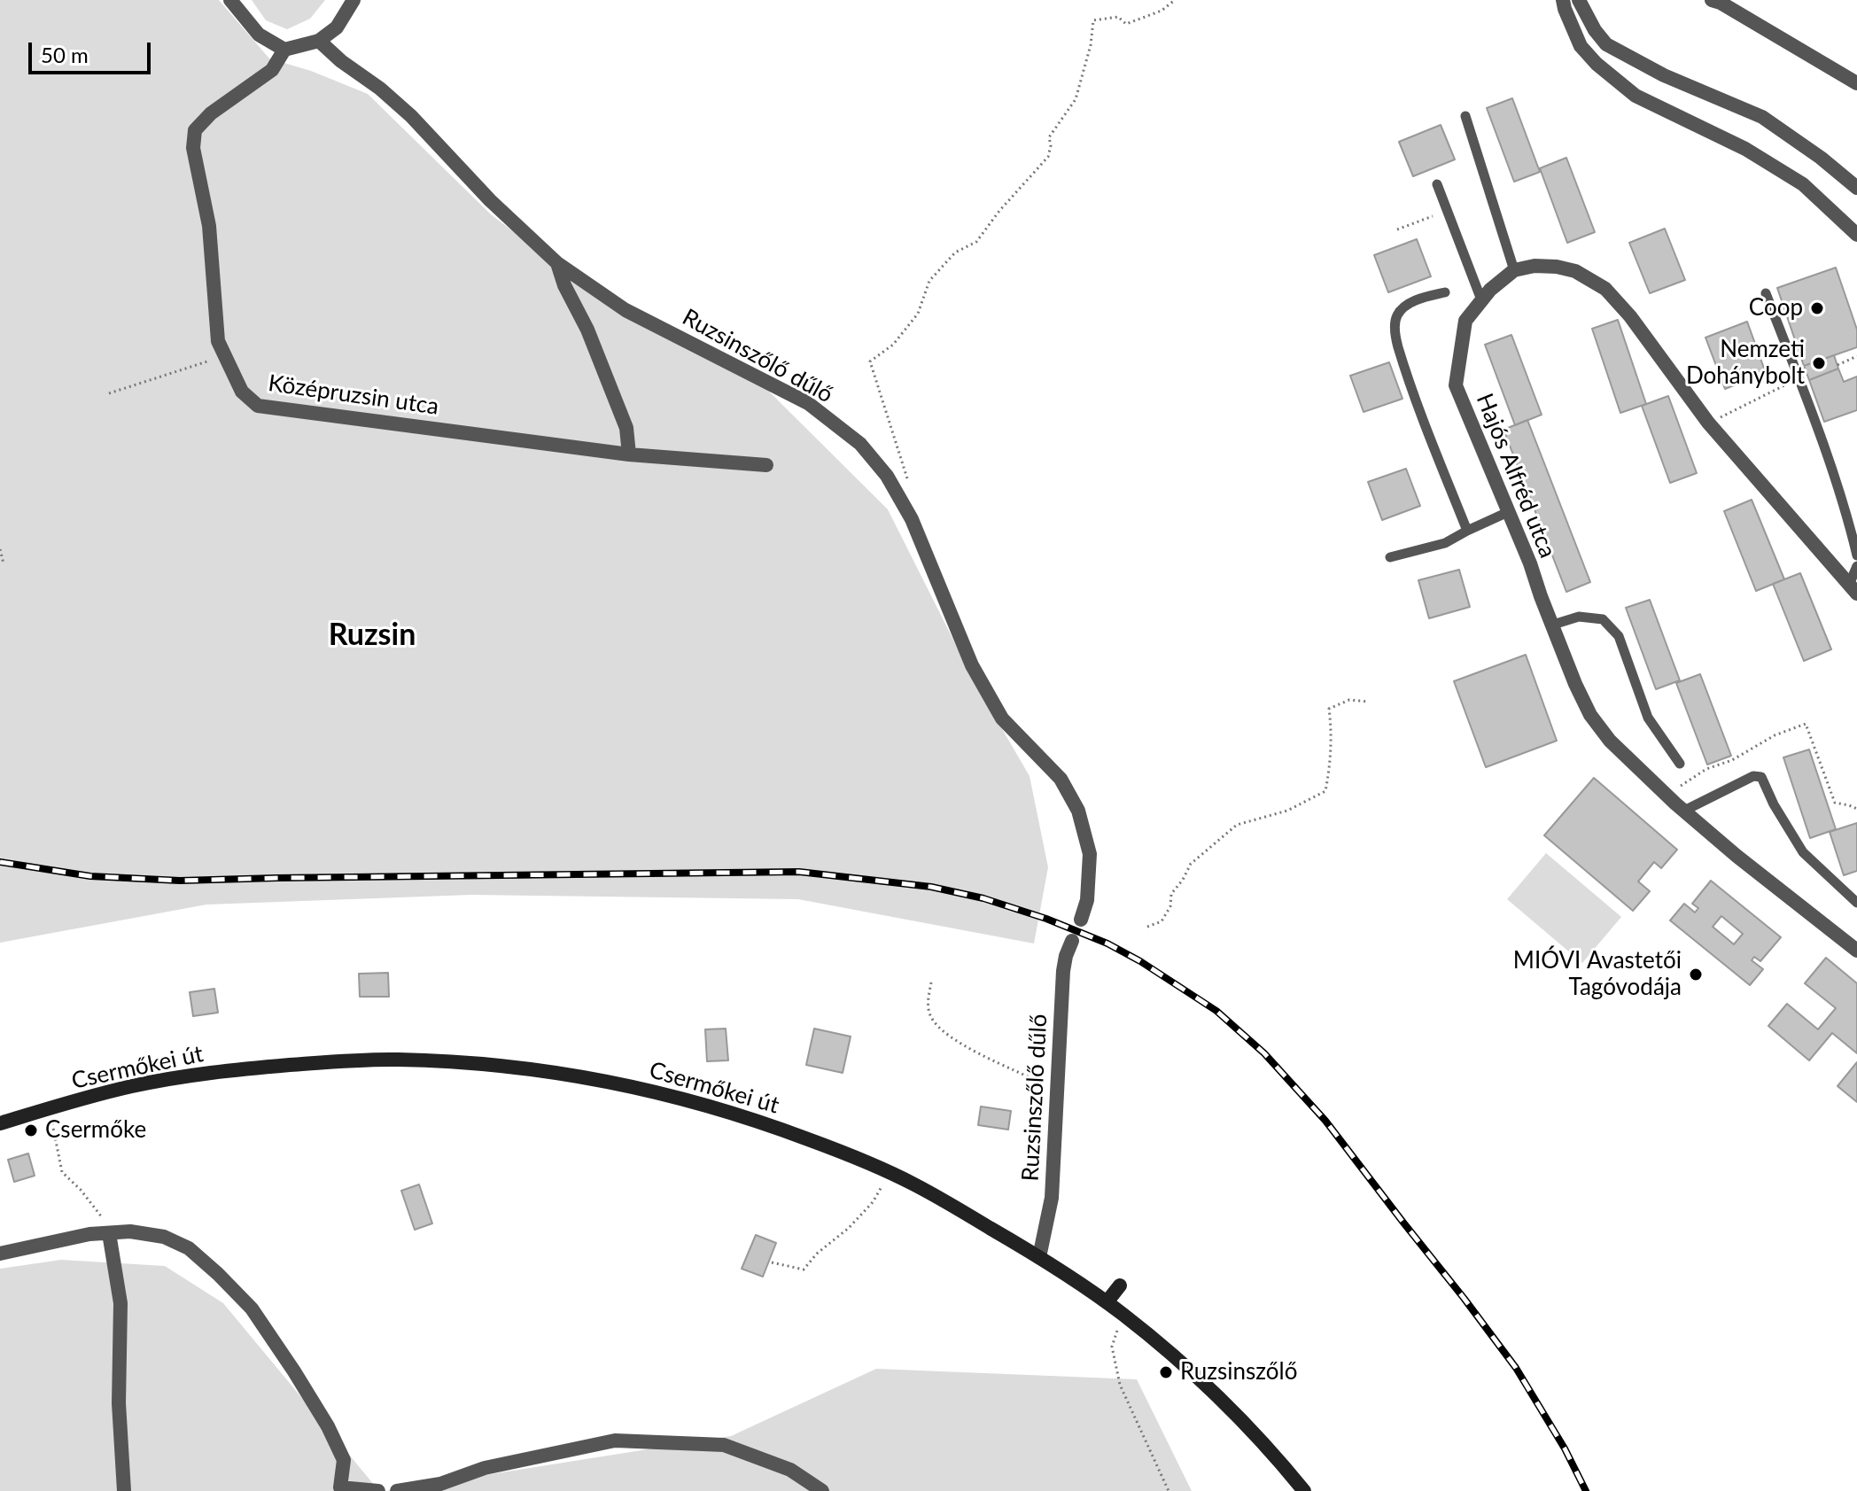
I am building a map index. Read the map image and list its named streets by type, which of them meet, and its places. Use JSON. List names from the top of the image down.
{
  "streets": {
    "main road": ["Csermőkei út"],
    "street": ["Ruzsinszőlő dűlő", "Középruzsin utca", "Hajós Alfréd utca"]
  },
  "crossings": [
    ["Ruzsinszőlő dűlő", "Csermőkei út"]
  ],
  "districts": ["Ruzsin"],
  "places": [
    "Coop",
    "Nemzeti Dohánybolt",
    "MIÓVI Avastetői Tagóvodája",
    "Csermőke",
    "Ruzsinszőlő"
  ],
  "scale_bar": "50 m"
}
